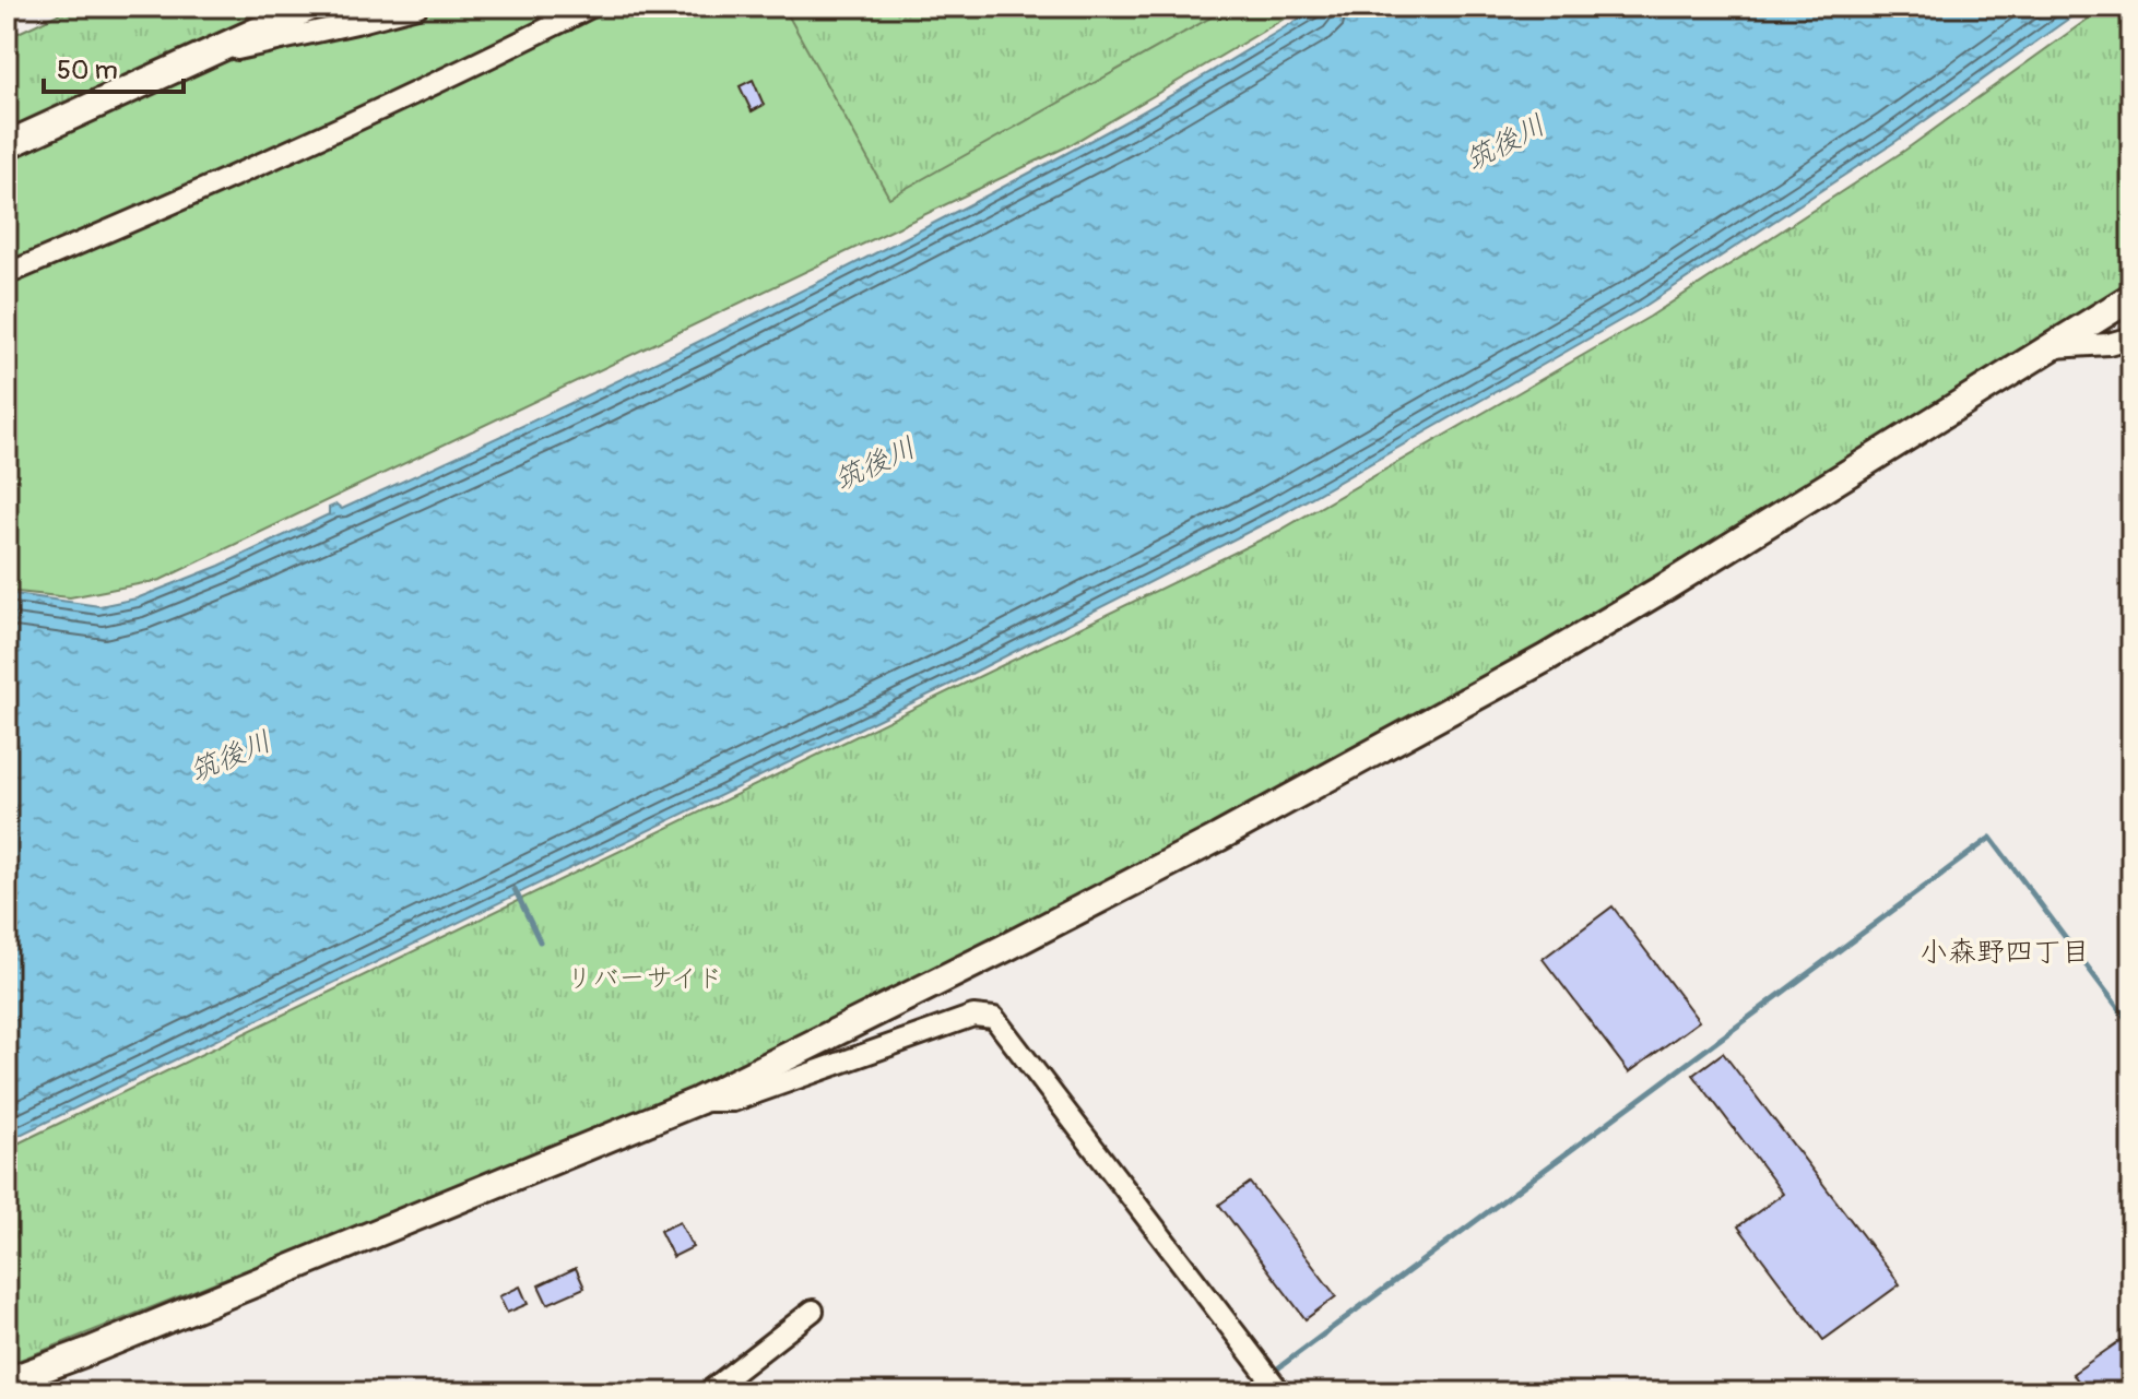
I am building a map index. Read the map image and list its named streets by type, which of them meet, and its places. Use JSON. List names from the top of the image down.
{
  "districts": ["小森野四丁目"],
  "water": ["筑後川"],
  "parks": ["リバーサイド"],
  "scale_bar": "50 m"
}
